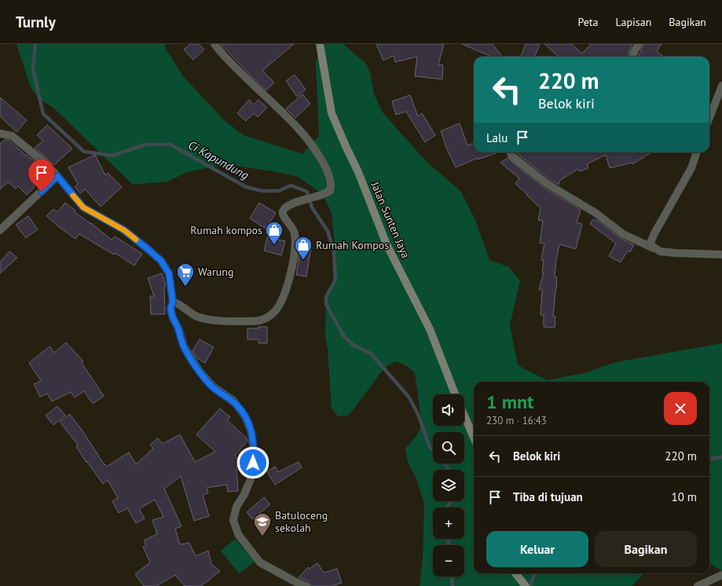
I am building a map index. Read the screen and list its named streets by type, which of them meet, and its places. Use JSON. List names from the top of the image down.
{
  "streets": {
    "main road": ["Jalan Sunten Jaya"]
  },
  "water": ["Ci Kapundung"],
  "places": {
    "shop": ["Rumah kompos", "Rumah Kompos"],
    "supermarket": ["Warung"],
    "school or university": ["Batuloceng sekolah"]
  },
  "page": {
    "header": "Turnly",
    "nav": ["Peta", "Lapisan", "Bagikan"],
    "turn": ["220 m", "Belok kiri"],
    "then": "Lalu",
    "heading": ["1 mnt", "230 m · 16:43"],
    "map_buttons": ["+", "−"],
    "list": [
      {
        "name": "Belok kiri",
        "value": "220 m"
      },
      {
        "name": "Tiba di tujuan",
        "value": "10 m"
      }
    ],
    "buttons": ["Keluar", "Bagikan"]
  }
}
